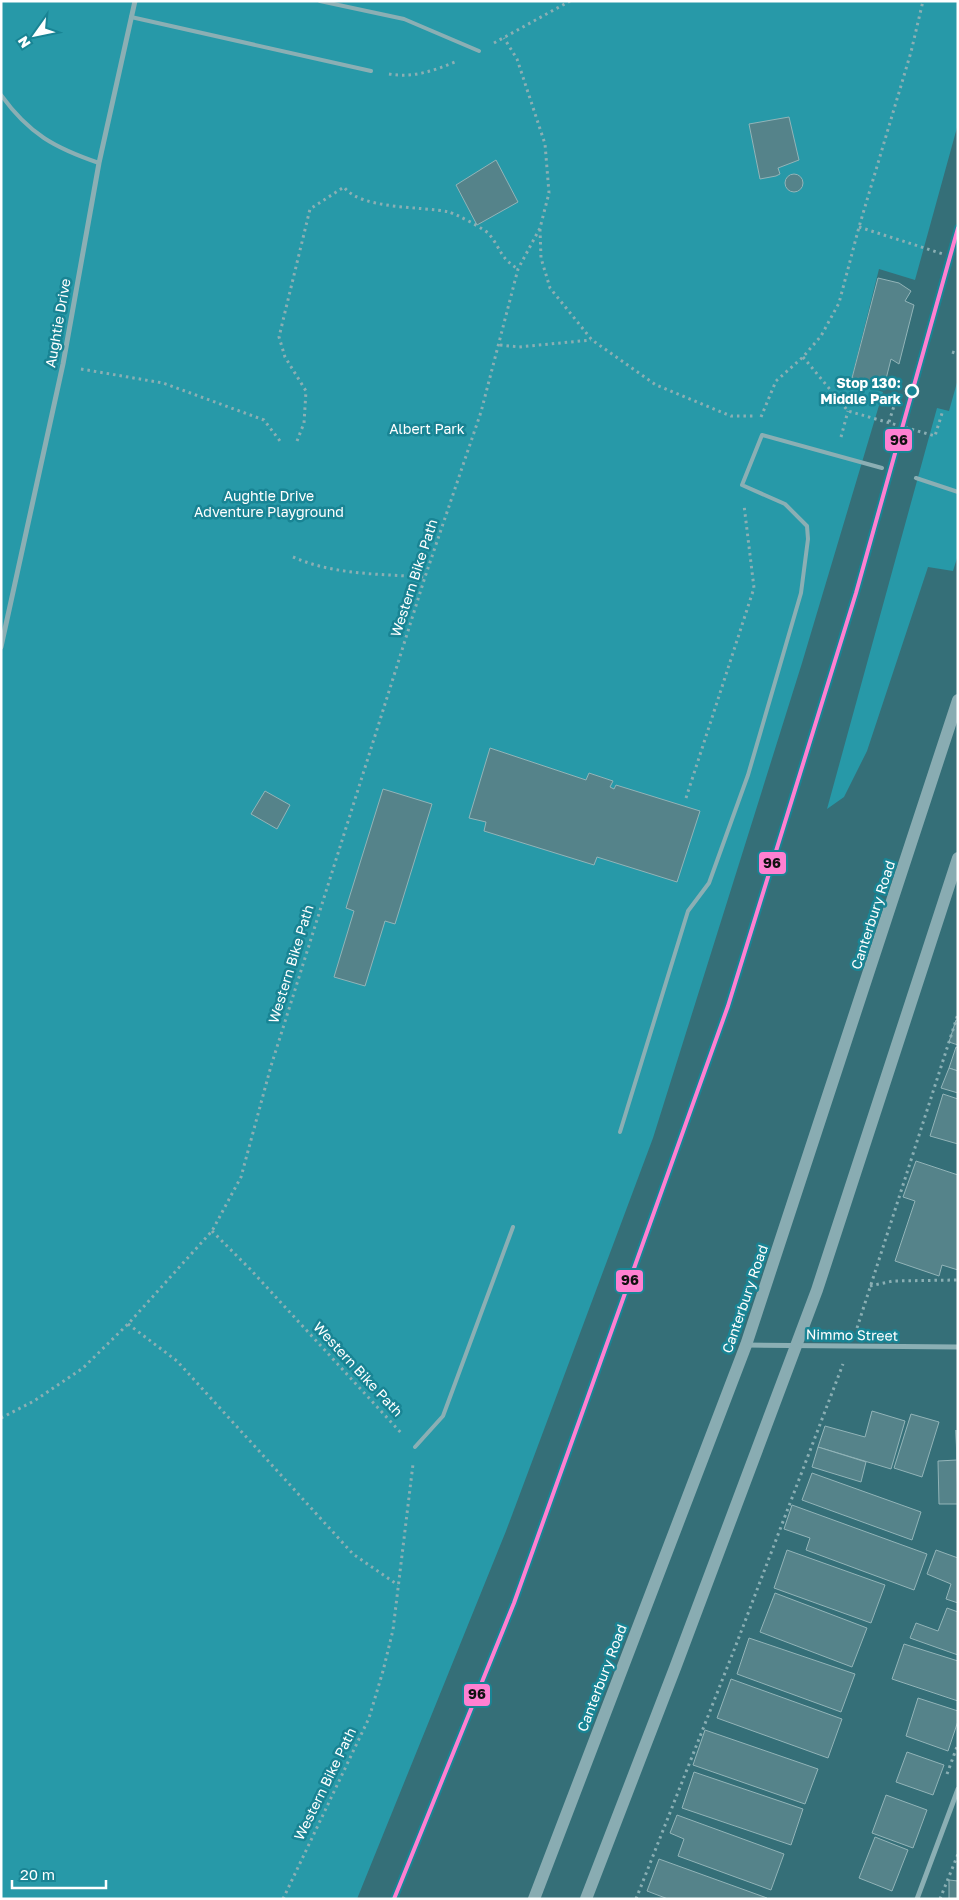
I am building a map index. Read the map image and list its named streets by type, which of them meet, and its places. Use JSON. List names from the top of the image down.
{
  "streets": {
    "main road": ["Canterbury Road"],
    "street": ["Aughtie Drive", "Nimmo Street"],
    "path": ["Western Bike Path"]
  },
  "crossings": [
    ["Canterbury Road", "Nimmo Street"]
  ],
  "parks": ["Albert Park", "Aughtie Drive Adventure Playground"],
  "places": ["Stop 130: Middle Park"],
  "lines": ["transit line 96"],
  "scale_bar": "20 m",
  "north": "bottom left"
}
